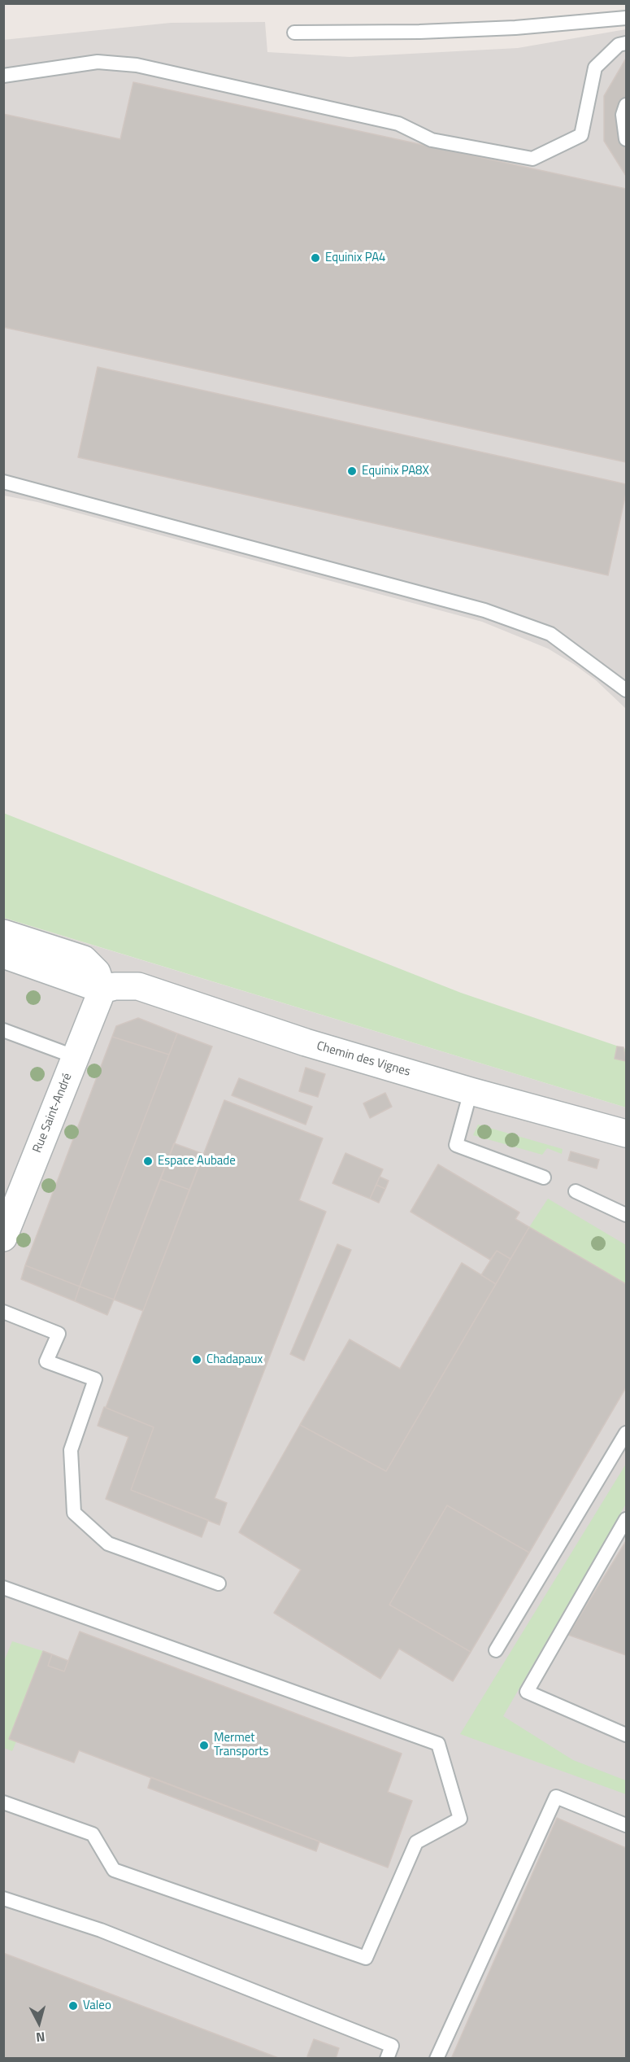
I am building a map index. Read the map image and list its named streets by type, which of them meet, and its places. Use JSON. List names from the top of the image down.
{
  "streets": {
    "street": ["Chemin des Vignes", "Rue Saint-André"]
  },
  "crossings": [
    ["Chemin des Vignes", "Rue Saint-André"]
  ],
  "places": [
    "Equinix PA4",
    "Equinix PA8X",
    "Espace Aubade",
    "Chadapaux",
    "Mermet Transports",
    "Valeo"
  ],
  "north": "bottom"
}
